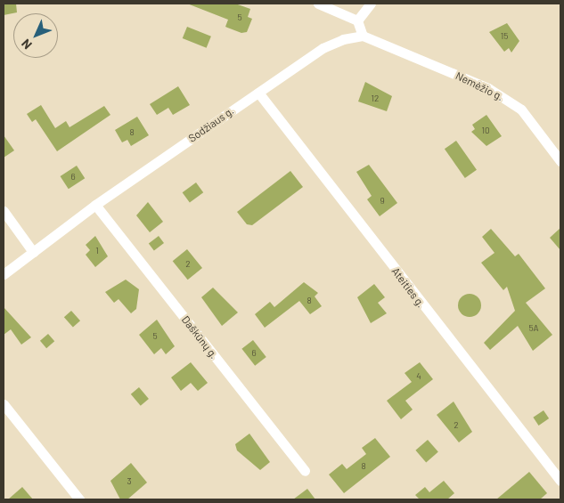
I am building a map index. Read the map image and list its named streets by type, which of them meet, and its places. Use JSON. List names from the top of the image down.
{
  "streets": {
    "street": [
      "Nemėžio g.",
      "Sodžiaus g.",
      "Ateities g.",
      "Daškūnų g."
    ]
  },
  "crossings": [
    ["Nemėžio g.", "Sodžiaus g."],
    ["Sodžiaus g.", "Ateities g."],
    ["Sodžiaus g.", "Daškūnų g."]
  ],
  "house_numbers": [
    "5",
    "15",
    "12",
    "10",
    "8",
    "6",
    "9",
    "1",
    "2",
    "8",
    "5A",
    "5",
    "6",
    "4",
    "2",
    "8",
    "3"
  ],
  "north": "bottom left"
}
